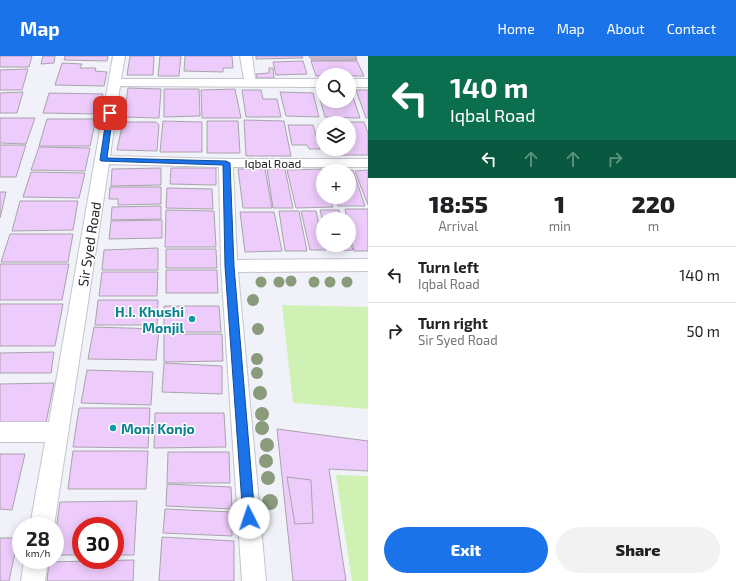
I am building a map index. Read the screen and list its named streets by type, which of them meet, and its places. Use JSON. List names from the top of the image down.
{
  "streets": {
    "street": ["Iqbal Road", "Sir Syed Road"]
  },
  "crossings": [
    ["Iqbal Road", "Sir Syed Road"]
  ],
  "places": ["H.I. Khushi Monjil", "Moni Konjo"],
  "page": {
    "header": "Map",
    "nav": [
      "Home",
      "Map",
      "About",
      "Contact"
    ],
    "turn": ["140 m", "Iqbal Road"],
    "map_buttons": ["+", "−"],
    "eta": [
      "18:55",
      "Arrival",
      "1",
      "min",
      "220",
      "m"
    ],
    "list": [
      {
        "name": "Turn left",
        "note": "Iqbal Road",
        "value": "140 m"
      },
      {
        "name": "Turn right",
        "note": "Sir Syed Road",
        "value": "50 m"
      }
    ],
    "speed": "28 km/h",
    "limit": "30",
    "buttons": ["Exit", "Share"]
  }
}
